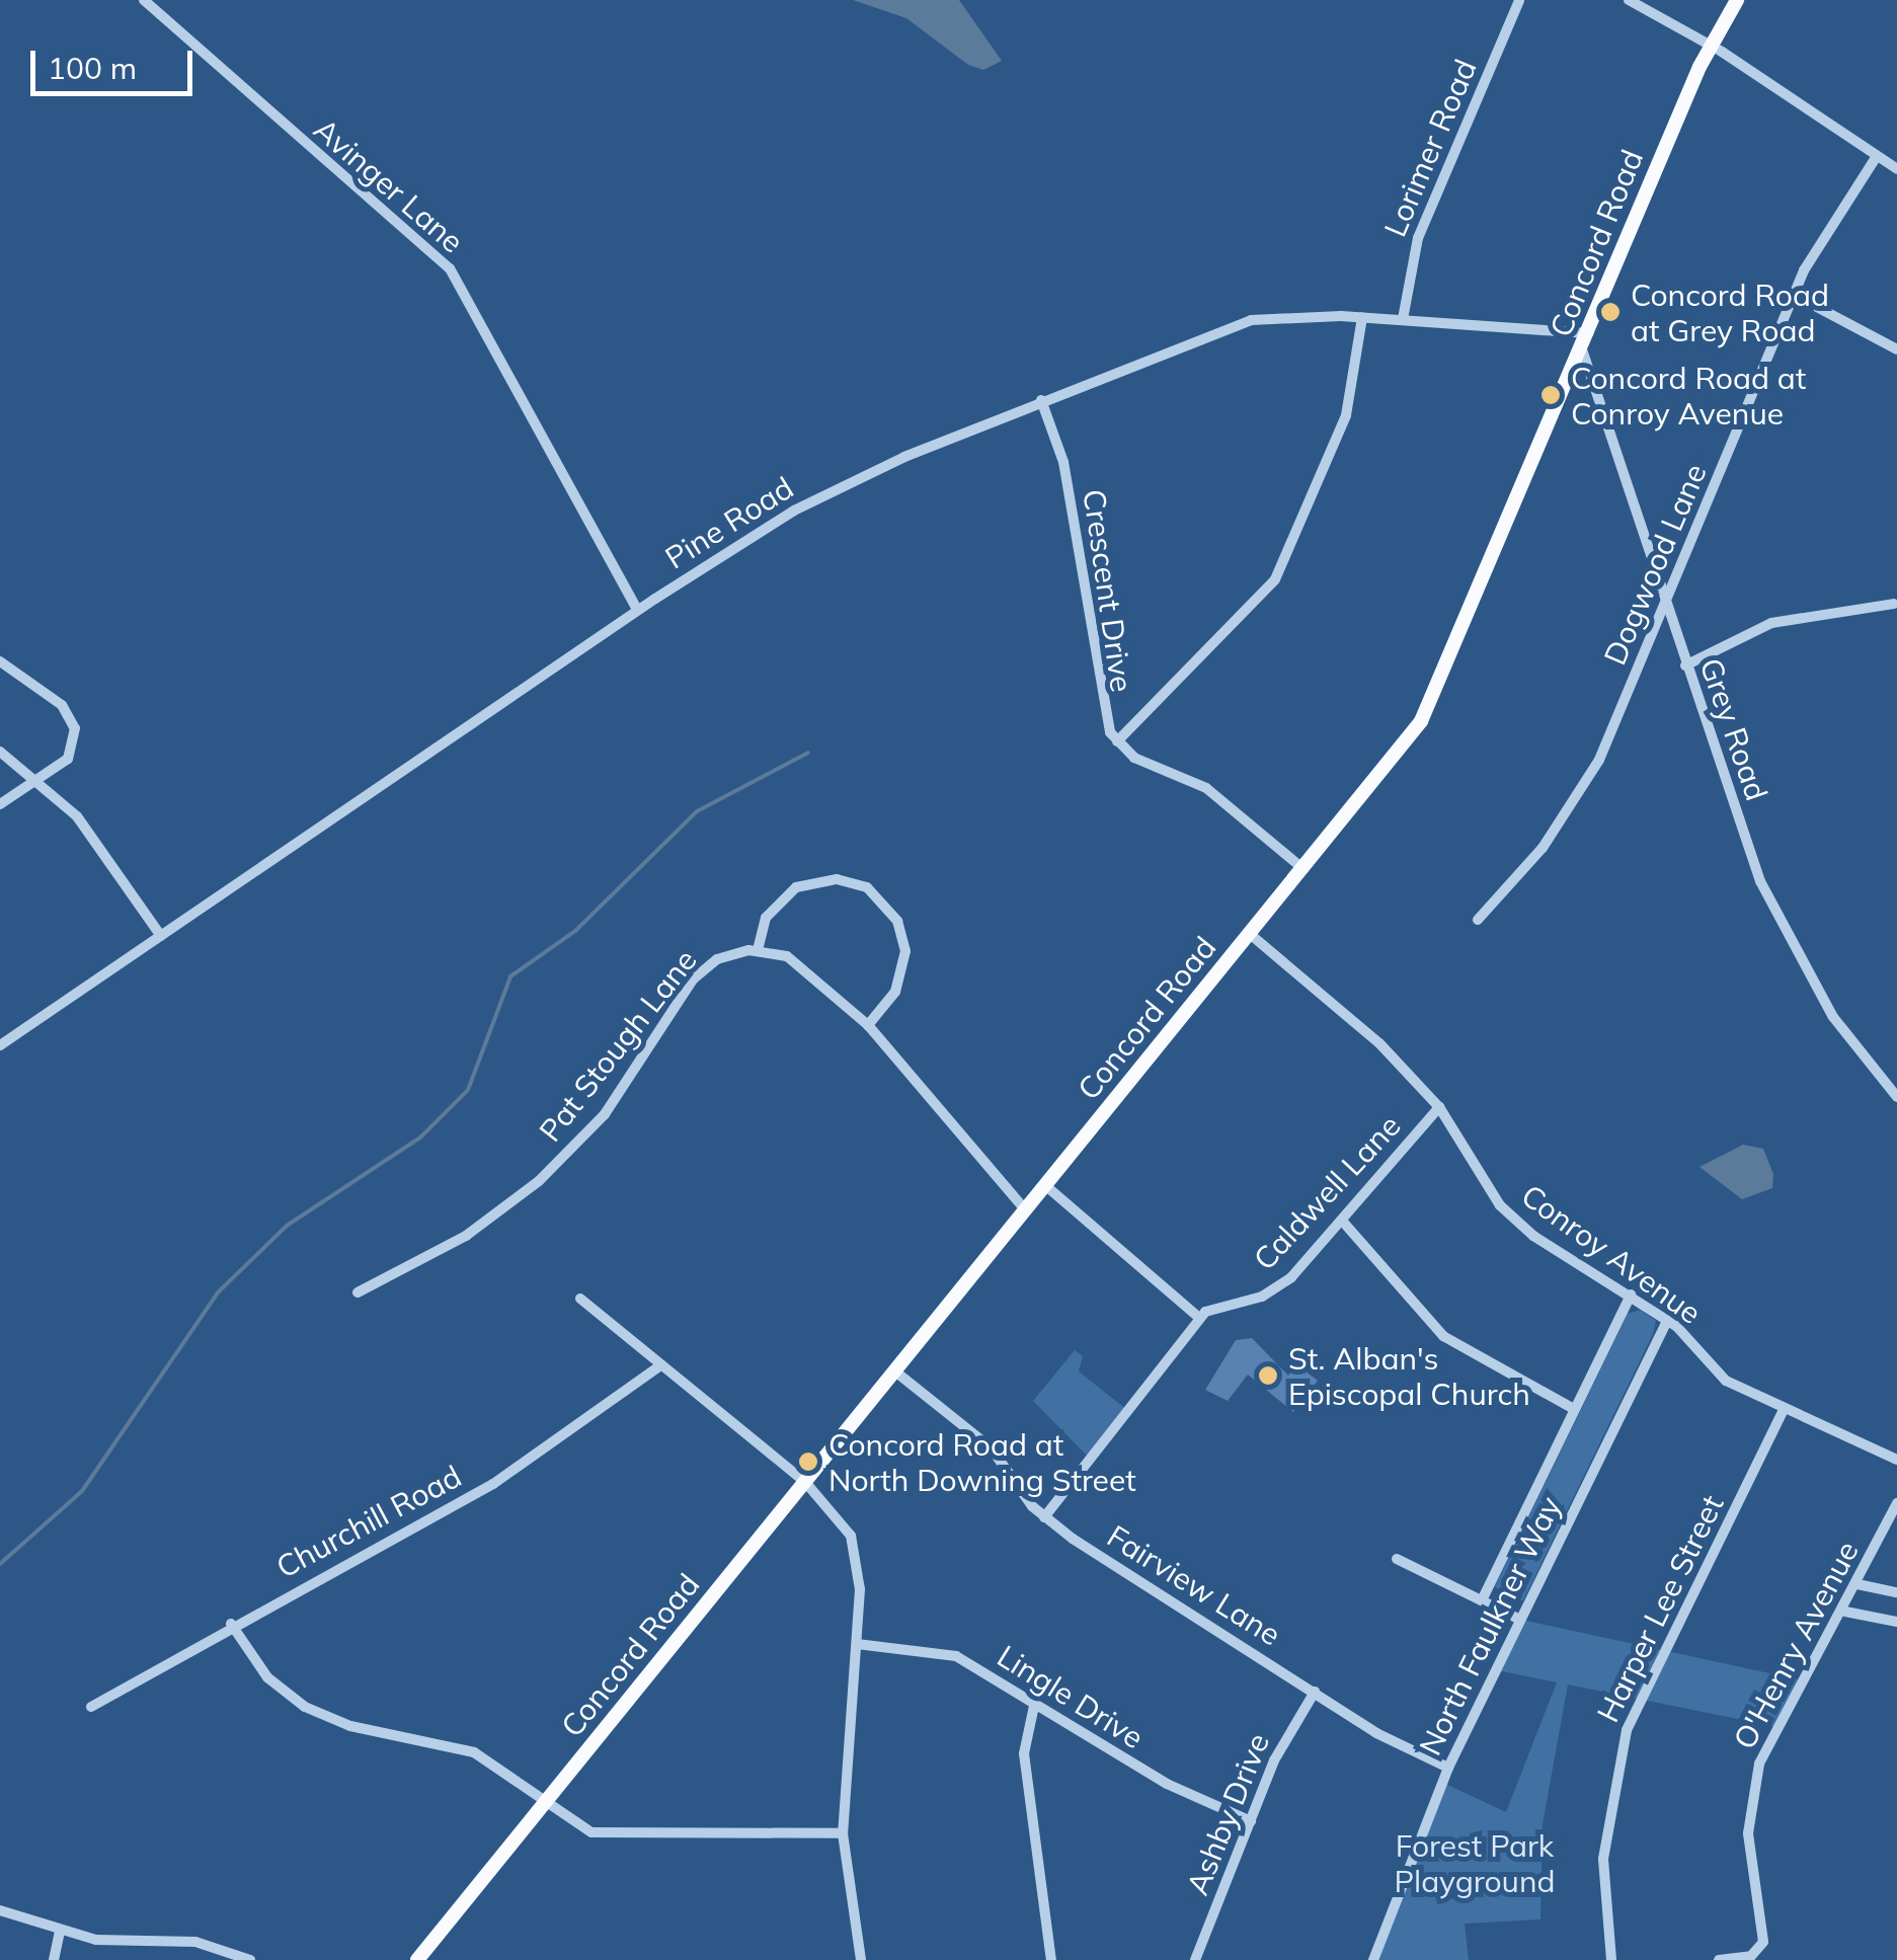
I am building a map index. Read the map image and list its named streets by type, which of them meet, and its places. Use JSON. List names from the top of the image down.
{
  "streets": {
    "main road": ["Concord Road"],
    "street": [
      "Lorimer Road",
      "Avinger Lane",
      "Pine Road",
      "Dogwood Lane",
      "Crescent Drive",
      "Grey Road",
      "Pat Stough Lane",
      "Caldwell Lane",
      "Conroy Avenue",
      "Churchill Road",
      "Fairview Lane",
      "Harper Lee Street",
      "North Faulkner Way",
      "O'Henry Avenue",
      "Lingle Drive",
      "Ashby Drive"
    ]
  },
  "crossings": [
    ["Lorimer Road", "Pine Road"],
    ["Avinger Lane", "Pine Road"],
    ["Concord Road", "Pine Road"],
    ["Concord Road", "Grey Road"],
    ["Concord Road", "Conroy Avenue"],
    ["Concord Road", "Fairview Lane"],
    ["Pine Road", "Crescent Drive"],
    ["Dogwood Lane", "Grey Road"],
    ["Caldwell Lane", "Conroy Avenue"],
    ["Conroy Avenue", "Harper Lee Street"],
    ["Conroy Avenue", "North Faulkner Way"],
    ["Fairview Lane", "North Faulkner Way"],
    ["Fairview Lane", "Ashby Drive"],
    ["Lingle Drive", "Ashby Drive"]
  ],
  "parks": ["Forest Park Playground"],
  "places": [
    "Concord Road at Grey Road",
    "Concord Road at Conroy Avenue",
    "St. Alban's Episcopal Church",
    "Concord Road at North Downing Street"
  ],
  "scale_bar": "100 m"
}
